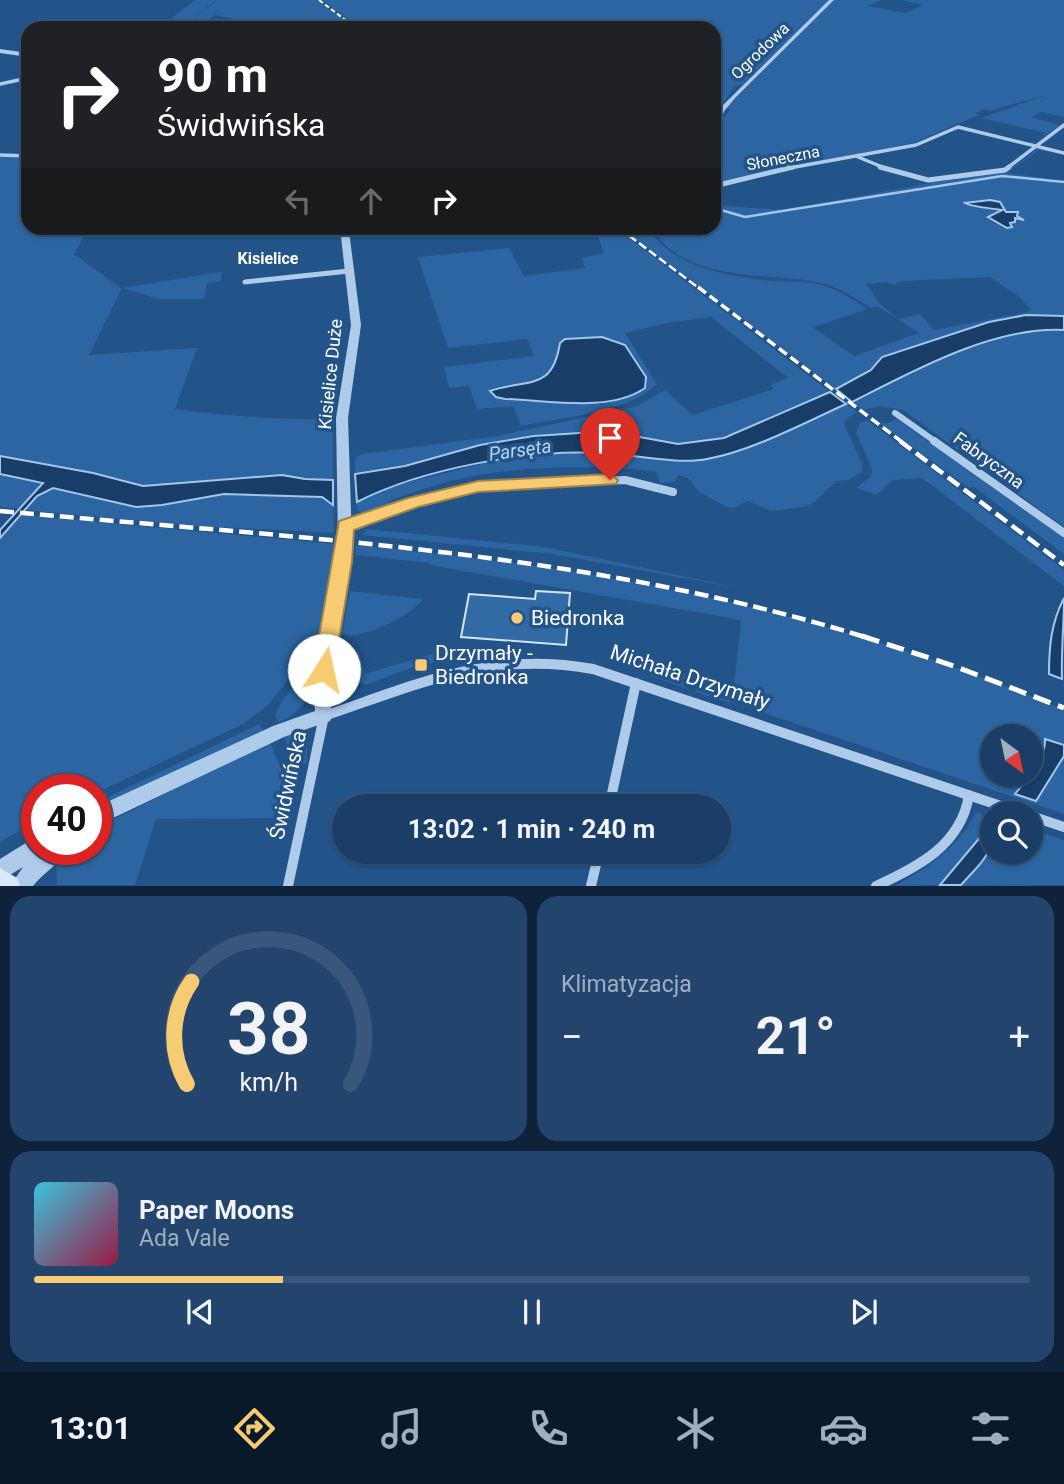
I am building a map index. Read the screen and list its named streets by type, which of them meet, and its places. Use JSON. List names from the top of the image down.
{
  "streets": {
    "street": [
      "Ogrodowa",
      "Słoneczna",
      "Kisielice Duże",
      "Fabryczna",
      "Michała Drzymały",
      "Świdwińska"
    ]
  },
  "crossings": [
    ["Kisielice Duże", "Świdwińska"],
    ["Michała Drzymały", "Świdwińska"]
  ],
  "districts": ["Kisielice"],
  "water": ["Parsęta"],
  "places": {
    "other": ["Biedronka"],
    "transit": ["Drzymały - Biedronka"]
  },
  "north": "bottom right",
  "page": {
    "turn": ["90 m", "Świdwińska"],
    "limit": "40",
    "trip": "13:02 · 1 min · 240 m",
    "tile": "Klimatyzacja",
    "heat": ["−", "21°", "+"],
    "song": ["Paper Moons", "Ada Vale"],
    "tabs": "13:01",
    "gauge": ["38", "km/h"]
  }
}
